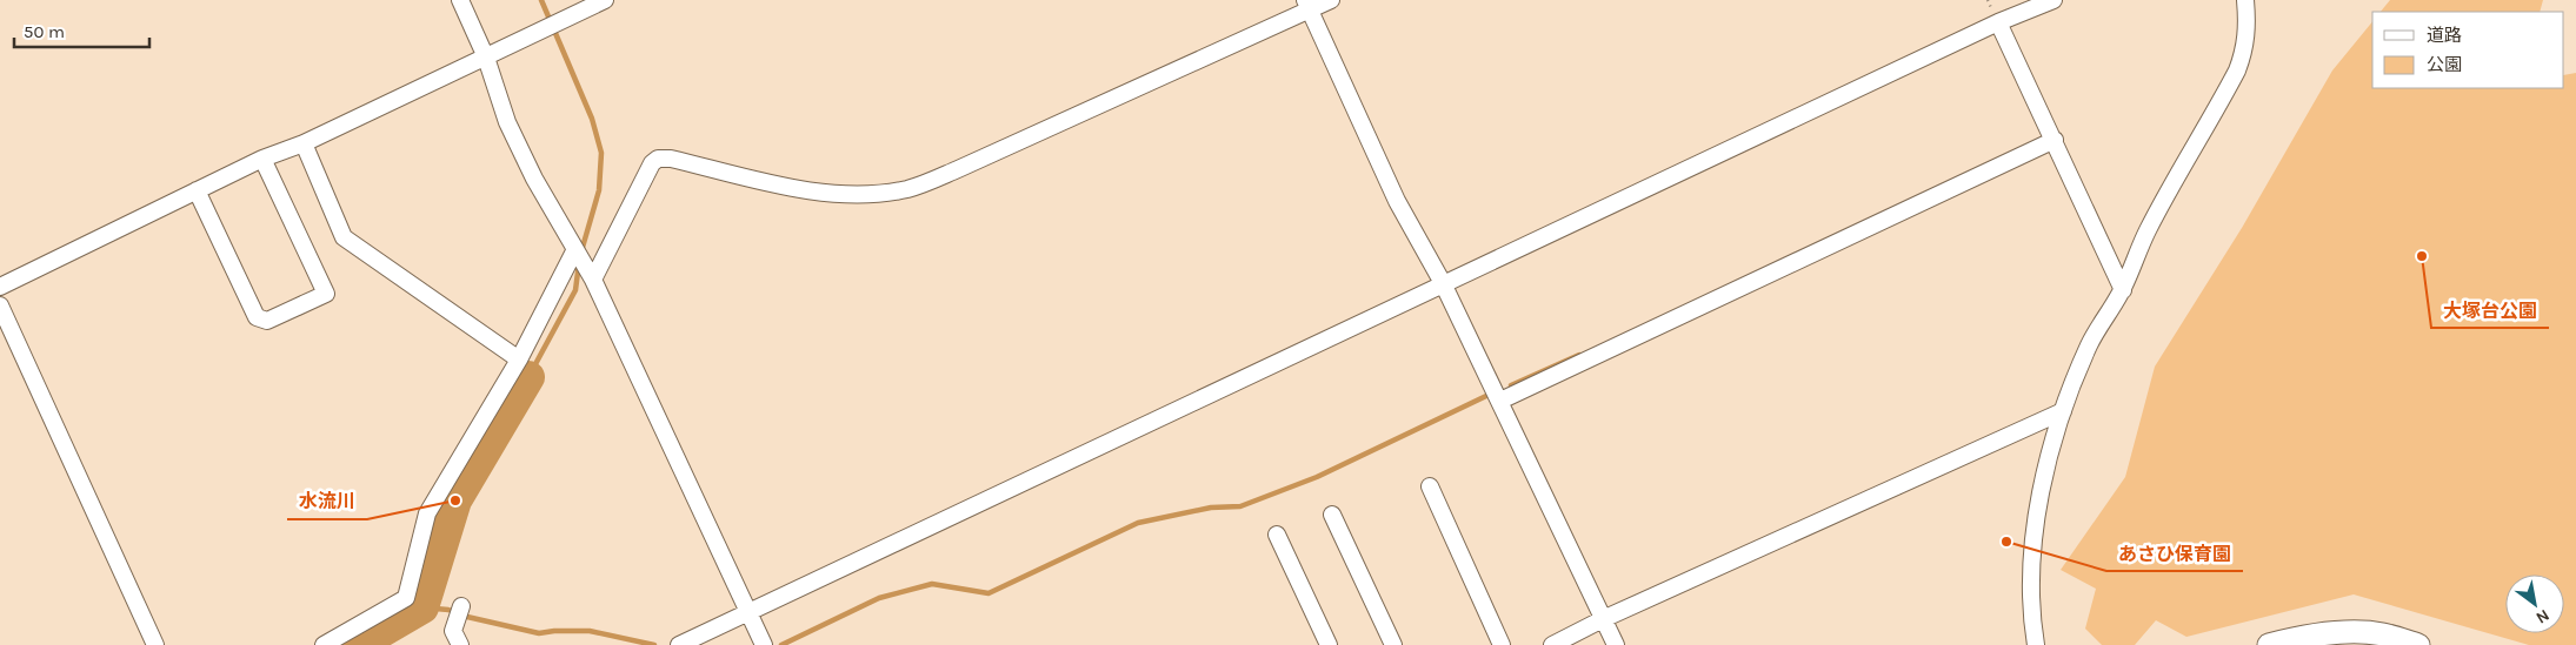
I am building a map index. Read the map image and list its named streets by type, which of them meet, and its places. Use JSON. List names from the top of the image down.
{
  "places": ["大塚台公園", "水流川", "あさひ保育園"],
  "legend": ["道路", "公園"],
  "scale_bar": "50 m",
  "north": "bottom right"
}
